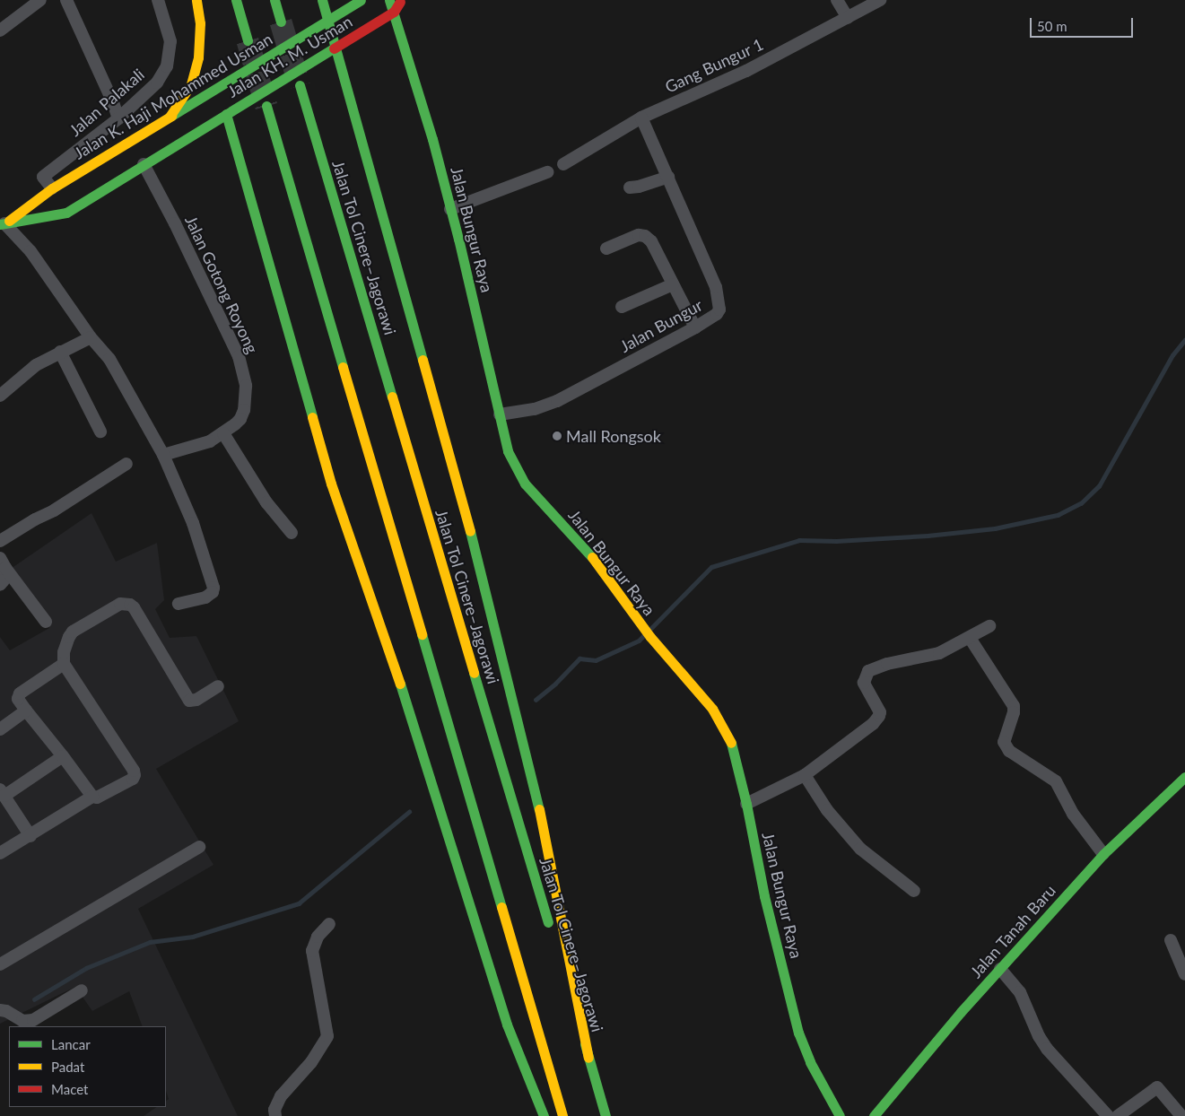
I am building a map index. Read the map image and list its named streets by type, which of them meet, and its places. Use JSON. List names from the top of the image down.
{
  "streets": {
    "main road": [
      "Jalan KH. M. Usman",
      "Jalan K. Haji Mohammed Usman",
      "Jalan Bungur Raya",
      "Jalan Tol Cinere–Jagorawi",
      "Jalan Tanah Baru"
    ],
    "street": [
      "Gang Bungur 1",
      "Jalan Palakali",
      "Jalan Gotong Royong",
      "Jalan Bungur"
    ]
  },
  "crossings": [
    ["Jalan KH. M. Usman", "Jalan Bungur Raya"],
    ["Gang Bungur 1", "Jalan Bungur"],
    ["Jalan K. Haji Mohammed Usman", "Jalan Palakali"],
    ["Jalan Bungur Raya", "Jalan Bungur"]
  ],
  "places": ["Mall Rongsok"],
  "legend": ["Lancar", "Padat", "Macet"],
  "scale_bar": "50 m"
}
